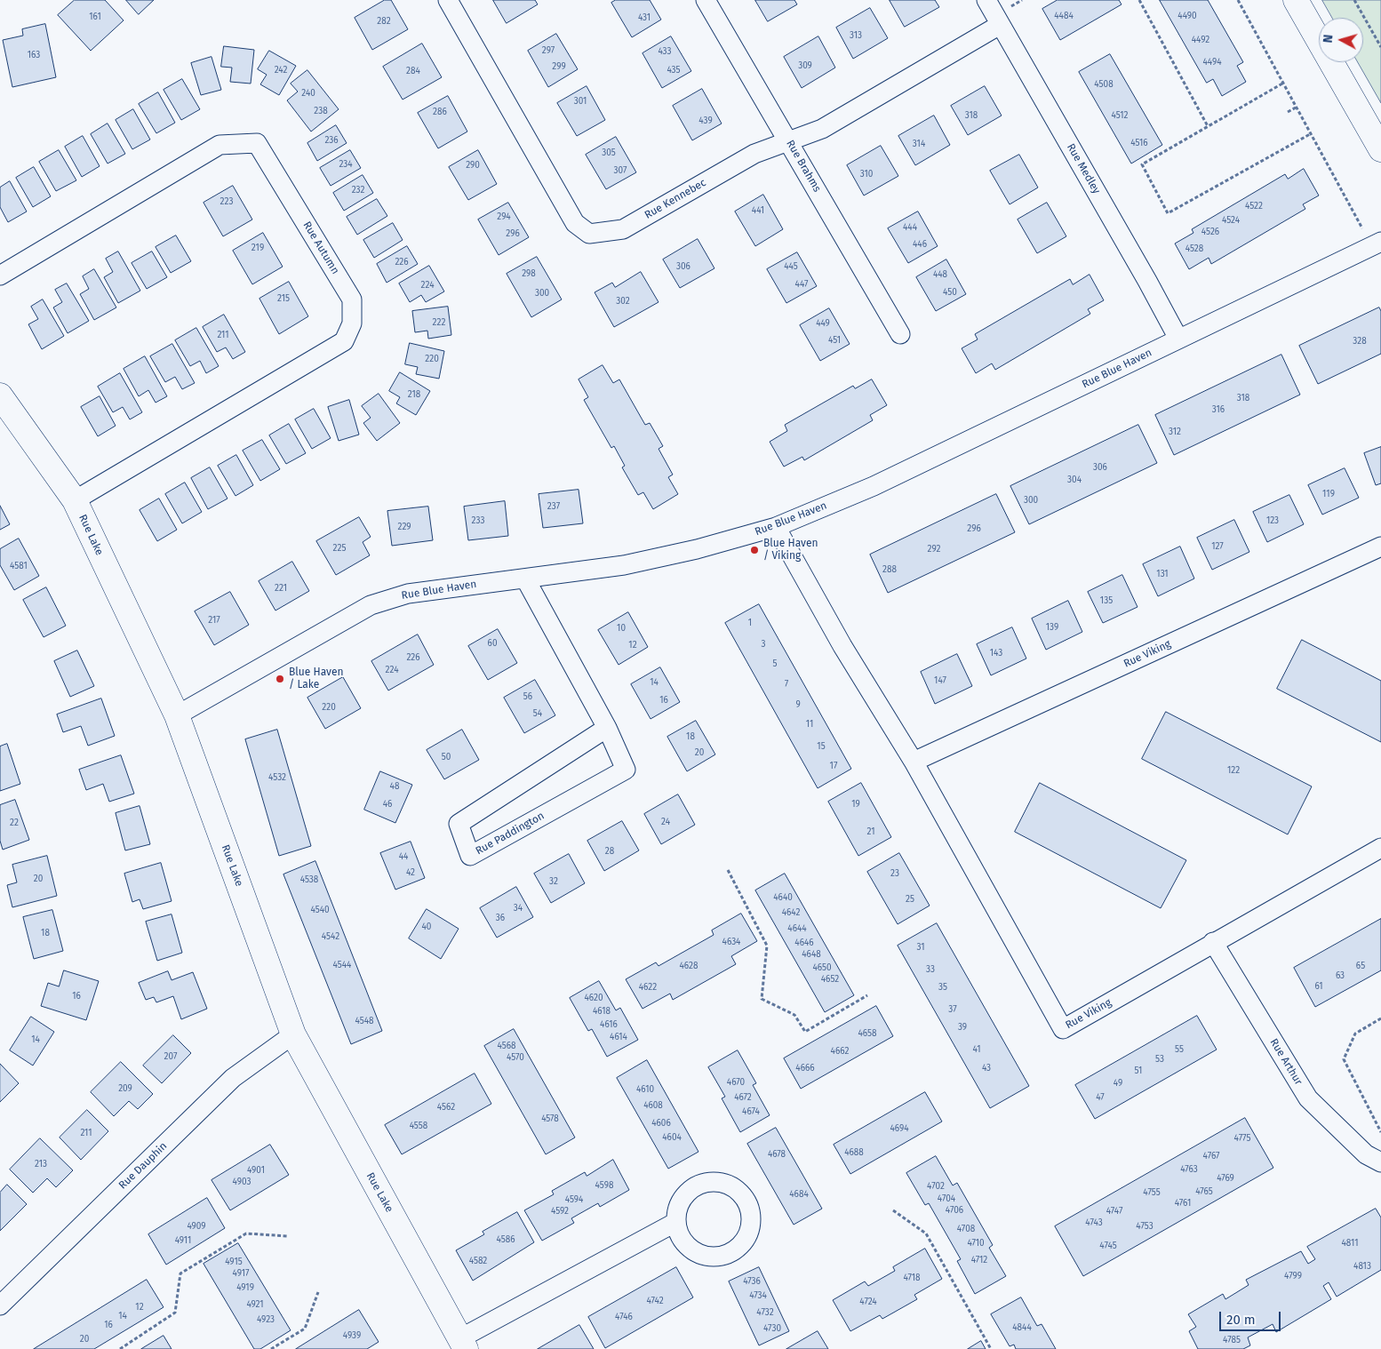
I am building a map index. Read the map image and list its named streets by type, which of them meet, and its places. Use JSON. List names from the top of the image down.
{
  "streets": {
    "street": [
      "Rue Brahms",
      "Rue Medley",
      "Rue Kennebec",
      "Rue Autumn",
      "Rue Blue Haven",
      "Rue Lake",
      "Rue Viking",
      "Rue Paddington",
      "Rue Arthur",
      "Rue Dauphin"
    ]
  },
  "crossings": [
    ["Rue Brahms", "Rue Kennebec"],
    ["Rue Medley", "Rue Kennebec"],
    ["Rue Medley", "Rue Blue Haven"],
    ["Rue Autumn", "Rue Lake"],
    ["Rue Blue Haven", "Rue Lake"],
    ["Rue Blue Haven", "Rue Viking"],
    ["Rue Blue Haven", "Rue Paddington"],
    ["Rue Lake", "Rue Dauphin"],
    ["Rue Viking", "Rue Arthur"]
  ],
  "places": ["Blue Haven / Viking", "Blue Haven / Lake"],
  "house_numbers": [
    "4484",
    "4490",
    "161",
    "431",
    "282",
    "313",
    "4492",
    "297",
    "433",
    "163",
    "4494",
    "309",
    "299",
    "242",
    "435",
    "284",
    "4508",
    "240",
    "301",
    "238",
    "286",
    "318",
    "4512",
    "439",
    "236",
    "4516",
    "314",
    "305",
    "234",
    "290",
    "307",
    "310",
    "232",
    "223",
    "4522",
    "441",
    "294",
    "4524",
    "444",
    "4526",
    "296",
    "446",
    "219",
    "4528",
    "226",
    "306",
    "445",
    "298",
    "448",
    "447",
    "224",
    "450",
    "300",
    "215",
    "302",
    "222",
    "449",
    "211",
    "451",
    "328",
    "220",
    "218",
    "318",
    "316",
    "312",
    "306",
    "304",
    "119",
    "300",
    "237",
    "233",
    "123",
    "229",
    "296",
    "127",
    "225",
    "292",
    "4581",
    "288",
    "131",
    "221",
    "135",
    "217",
    "1",
    "139",
    "10",
    "60",
    "3",
    "12",
    "143",
    "226",
    "5",
    "224",
    "147",
    "14",
    "7",
    "56",
    "16",
    "9",
    "220",
    "54",
    "11",
    "18",
    "15",
    "20",
    "50",
    "17",
    "122",
    "4532",
    "48",
    "46",
    "19",
    "24",
    "22",
    "21",
    "28",
    "44",
    "42",
    "23",
    "20",
    "4538",
    "32",
    "4640",
    "25",
    "34",
    "4540",
    "4642",
    "36",
    "40",
    "4644",
    "18",
    "4542",
    "4634",
    "4646",
    "31",
    "4648",
    "4544",
    "4628",
    "65",
    "4650",
    "33",
    "63",
    "4652",
    "61",
    "4622",
    "35",
    "16",
    "4620",
    "37",
    "4618",
    "4548",
    "4616",
    "39",
    "4658",
    "4614",
    "14",
    "4568",
    "41",
    "55",
    "4662",
    "207",
    "4570",
    "53",
    "4666",
    "43",
    "51",
    "4670",
    "49",
    "209",
    "4610",
    "4672",
    "47",
    "4608",
    "4562",
    "4674",
    "4578",
    "4606",
    "4558",
    "4694",
    "211",
    "4604",
    "4775",
    "4688",
    "4678",
    "4767",
    "213",
    "4763",
    "4901",
    "4769",
    "4903",
    "4598",
    "4702",
    "4765",
    "4755",
    "4684",
    "4704",
    "4594",
    "4761",
    "4706",
    "4592",
    "4747",
    "4743",
    "4909",
    "4753",
    "4708",
    "4586",
    "4911",
    "4710",
    "4811",
    "4745",
    "4712",
    "4582",
    "4915",
    "4813",
    "4917",
    "4799",
    "4718",
    "4736",
    "4919",
    "4734",
    "4742",
    "4724",
    "4921",
    "12",
    "4732",
    "14",
    "4746",
    "4923",
    "16",
    "4844",
    "4730",
    "4939",
    "20",
    "4785"
  ],
  "scale_bar": "20 m",
  "north": "left"
}
